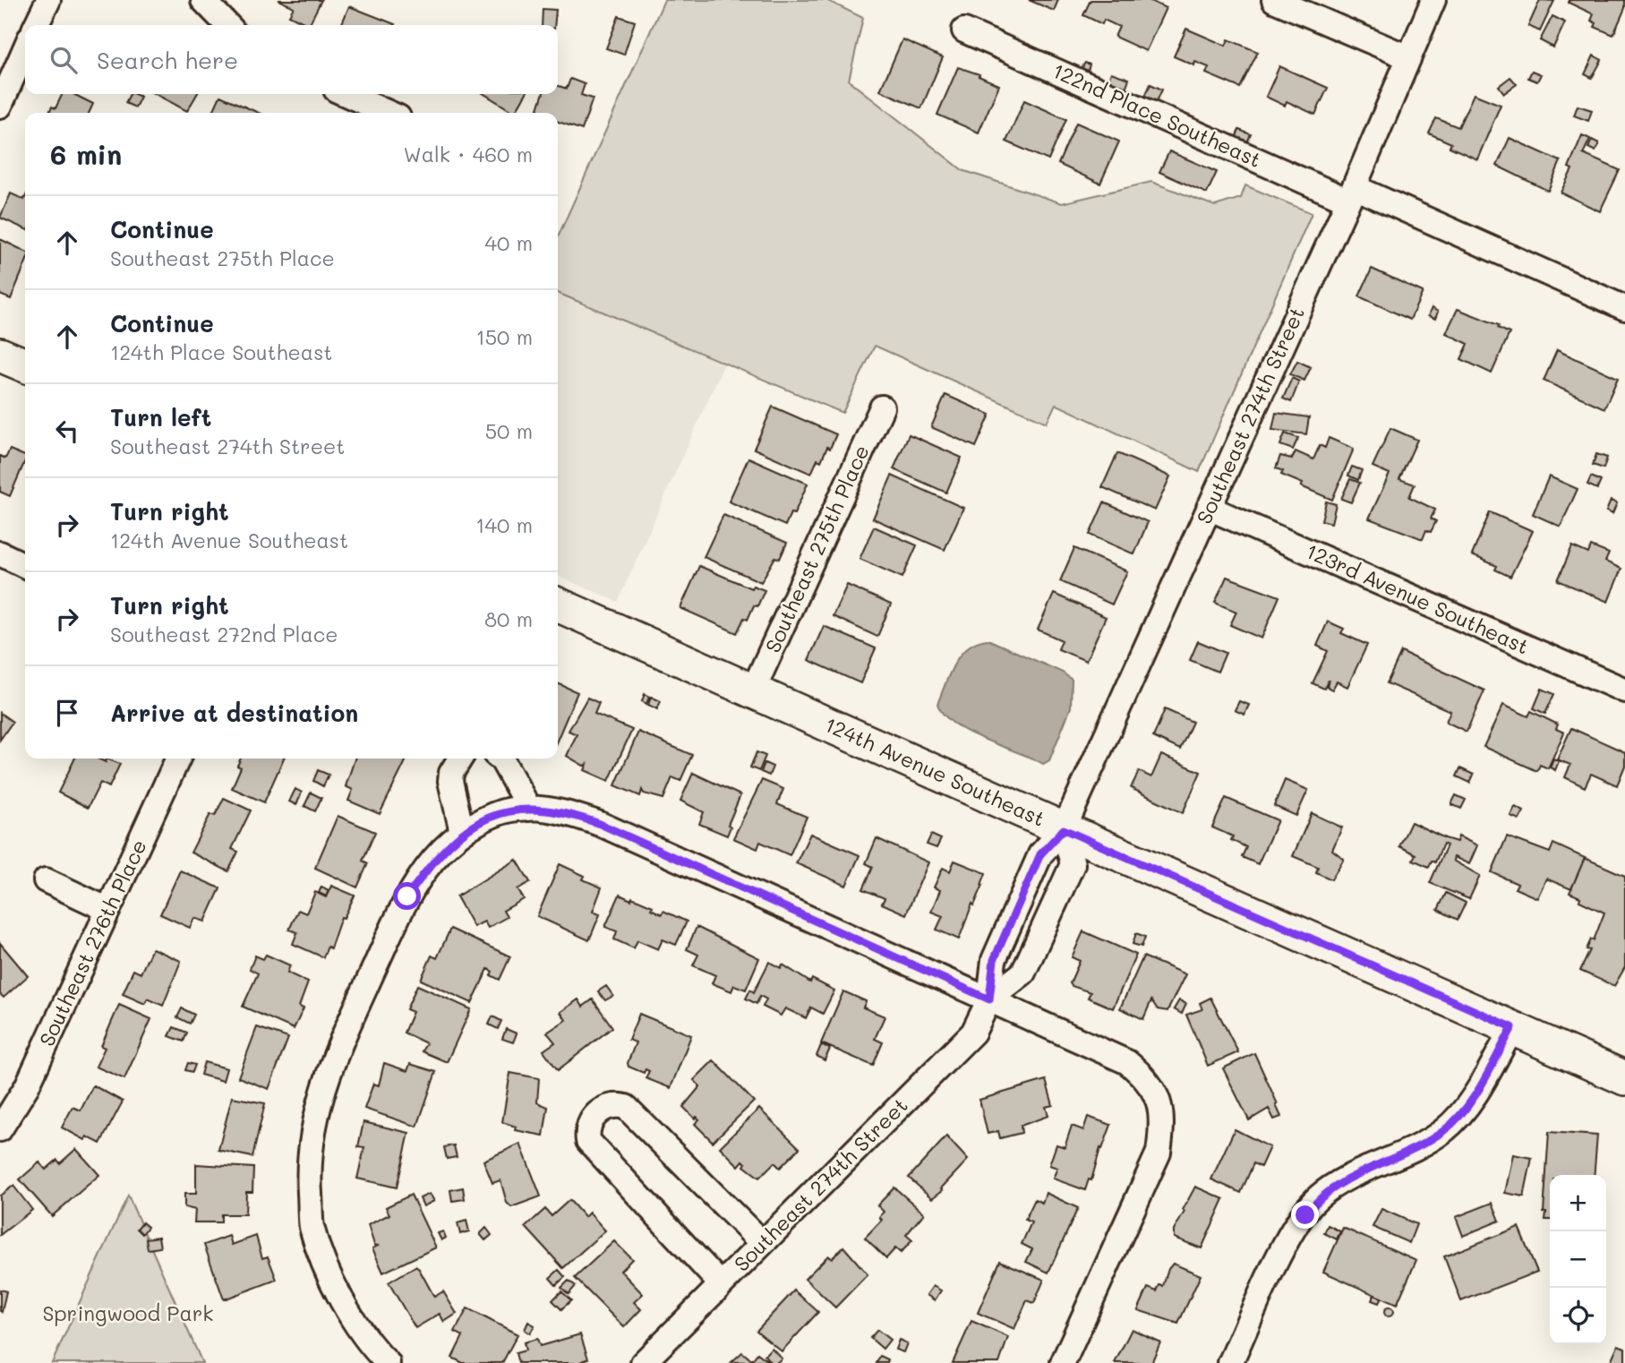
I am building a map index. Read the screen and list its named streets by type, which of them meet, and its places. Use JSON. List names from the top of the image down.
{
  "streets": {
    "street": [
      "122nd Place Southeast",
      "Southeast 274th Street",
      "Southeast 275th Place",
      "123rd Avenue Southeast",
      "124th Avenue Southeast",
      "Southeast 276th Place"
    ]
  },
  "crossings": [
    ["122nd Place Southeast", "Southeast 274th Street"],
    ["Southeast 274th Street", "123rd Avenue Southeast"],
    ["Southeast 274th Street", "124th Avenue Southeast"],
    ["Southeast 275th Place", "124th Avenue Southeast"]
  ],
  "parks": ["Springwood Park"],
  "page": {
    "search": "Search here",
    "heading": ["6 min", "Walk · 460 m"],
    "list": [
      ["Continue", "Southeast 275th Place", "40 m"],
      ["Continue", "124th Place Southeast", "150 m"],
      ["Turn left", "Southeast 274th Street", "50 m"],
      ["Turn right", "124th Avenue Southeast", "140 m"],
      ["Turn right", "Southeast 272nd Place", "80 m"],
      "Arrive at destination"
    ],
    "map_buttons": ["+", "−"]
  }
}
